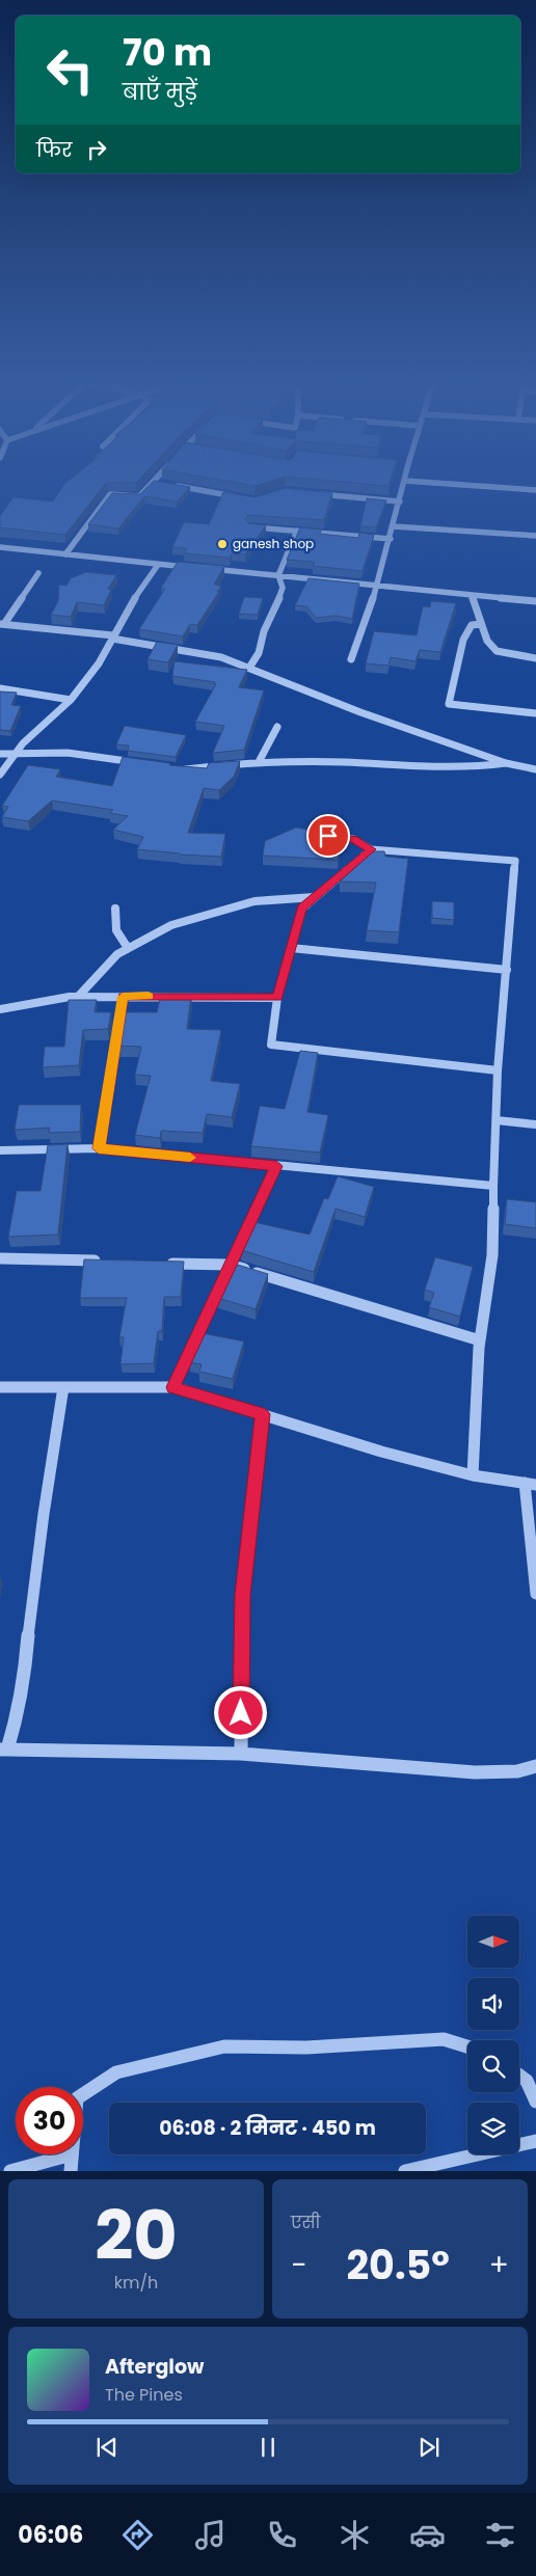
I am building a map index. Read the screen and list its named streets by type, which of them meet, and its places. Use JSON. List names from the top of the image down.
{
  "places": ["ganesh shop"],
  "north": "right",
  "page": {
    "turn": ["70 m", "बाएँ मुड़ें"],
    "then": "फिर",
    "limit": "30",
    "trip": "06:08 · 2 मिनट · 450 m",
    "tile": [
      ["20", "km/h"],
      "एसी"
    ],
    "heat": ["−", "20.5°", "+"],
    "song": ["Afterglow", "The Pines"],
    "tabs": "06:06"
  }
}
